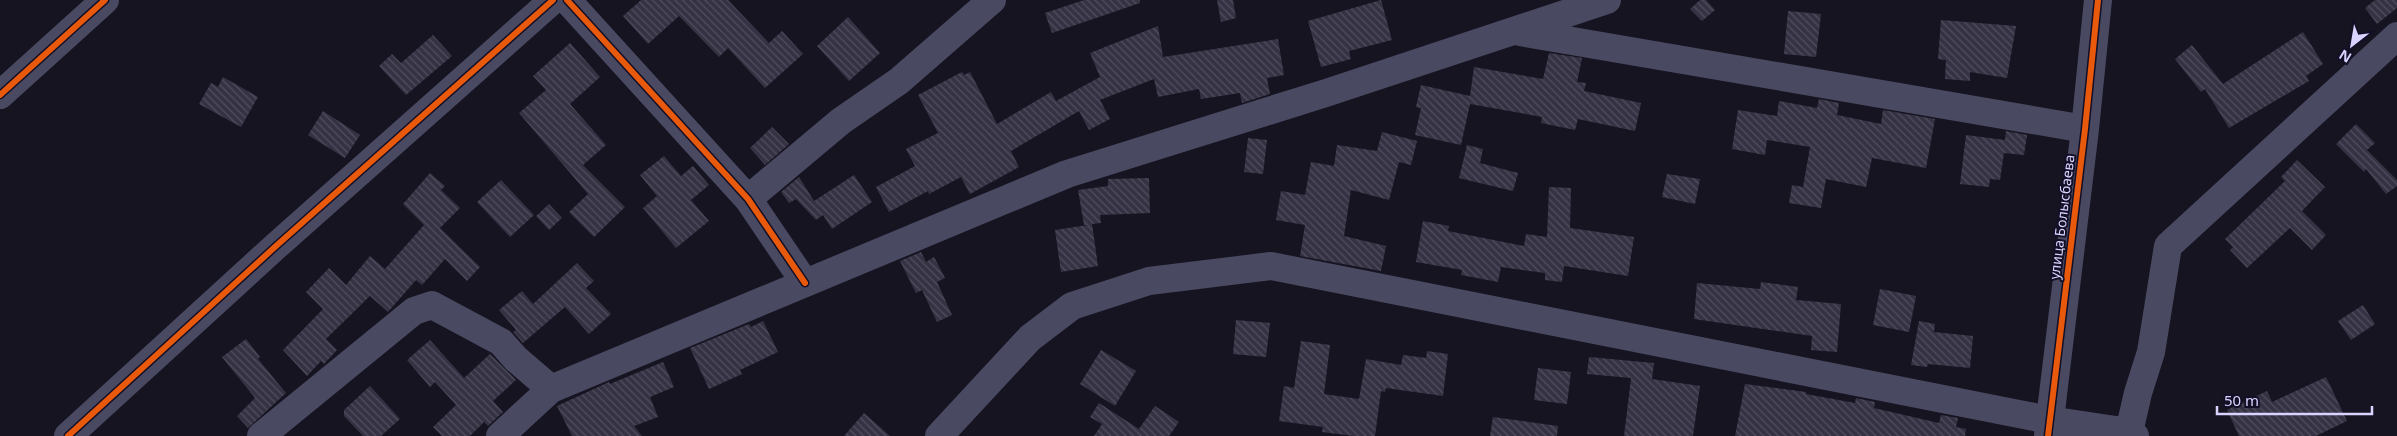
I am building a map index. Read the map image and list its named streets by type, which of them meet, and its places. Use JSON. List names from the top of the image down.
{
  "streets": {
    "street": ["улица Болысбаева"]
  },
  "scale_bar": "50 m",
  "north": "bottom left"
}
